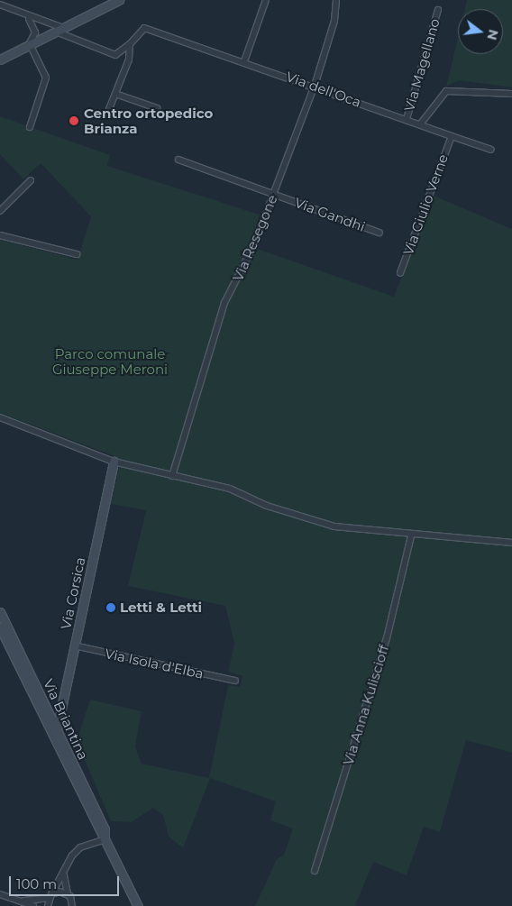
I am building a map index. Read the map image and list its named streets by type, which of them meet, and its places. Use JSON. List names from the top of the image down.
{
  "streets": {
    "main road": ["Via Corsica", "Via Briantina"],
    "street": [
      "Via Magellano",
      "Via dell'Oca",
      "Via Giulio Verne",
      "Via Gandhi",
      "Via Resegone",
      "Via Isola d'Elba",
      "Via Anna Kuliscioff"
    ]
  },
  "crossings": [
    ["Via Magellano", "Via dell'Oca"],
    ["Via dell'Oca", "Via Resegone"],
    ["Via Gandhi", "Via Resegone"],
    ["Via Corsica", "Via Isola d'Elba"],
    ["Via Corsica", "Via Briantina"]
  ],
  "parks": ["Parco comunale Giuseppe Meroni"],
  "places": ["Centro ortopedico Brianza", "Letti & Letti"],
  "scale_bar": "100 m",
  "north": "right"
}
